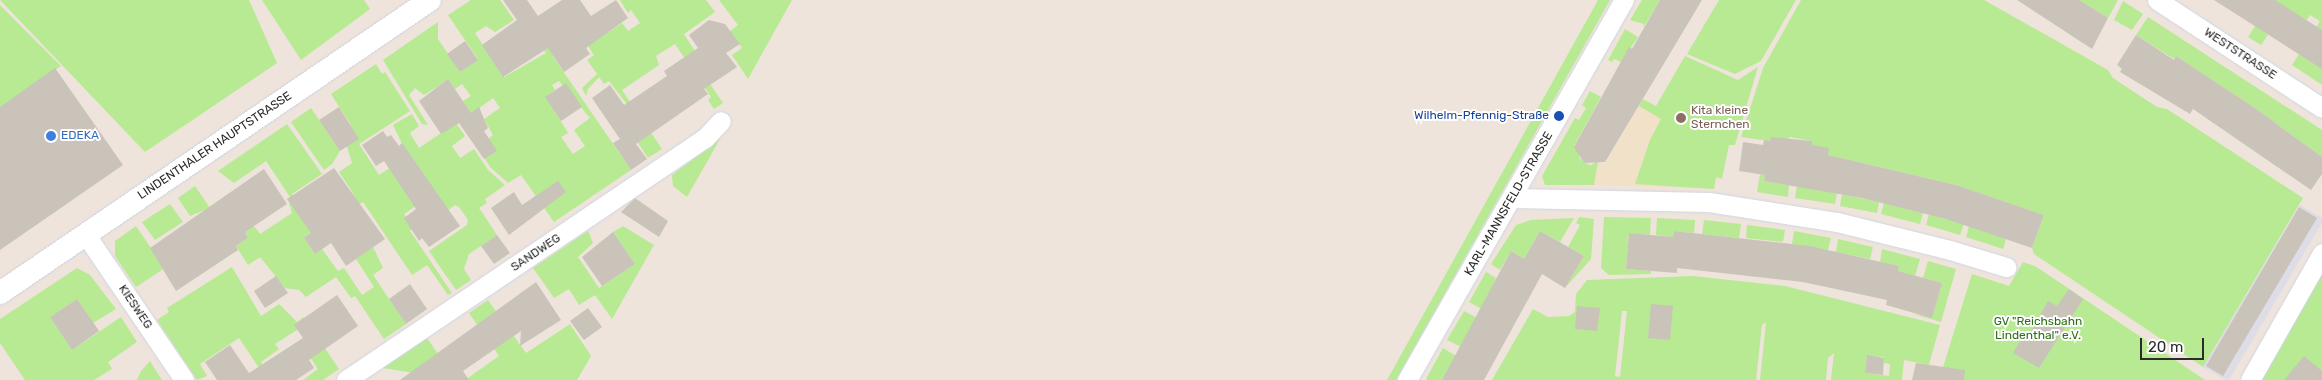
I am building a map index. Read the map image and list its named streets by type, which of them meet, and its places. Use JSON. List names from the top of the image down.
{
  "streets": {
    "street": [
      "WESTSTRASSE",
      "LINDENTHALER HAUPTSTRASSE",
      "KARL-MANNSFELD-STRASSE",
      "SANDWEG",
      "KIESWEG"
    ]
  },
  "crossings": [
    ["LINDENTHALER HAUPTSTRASSE", "KIESWEG"]
  ],
  "parks": ["GV \"Reichsbahn Lindenthal\" e.V."],
  "places": ["Wilhelm-Pfennig-Straße", "Kita kleine Sternchen", "EDEKA"],
  "scale_bar": "20 m"
}
